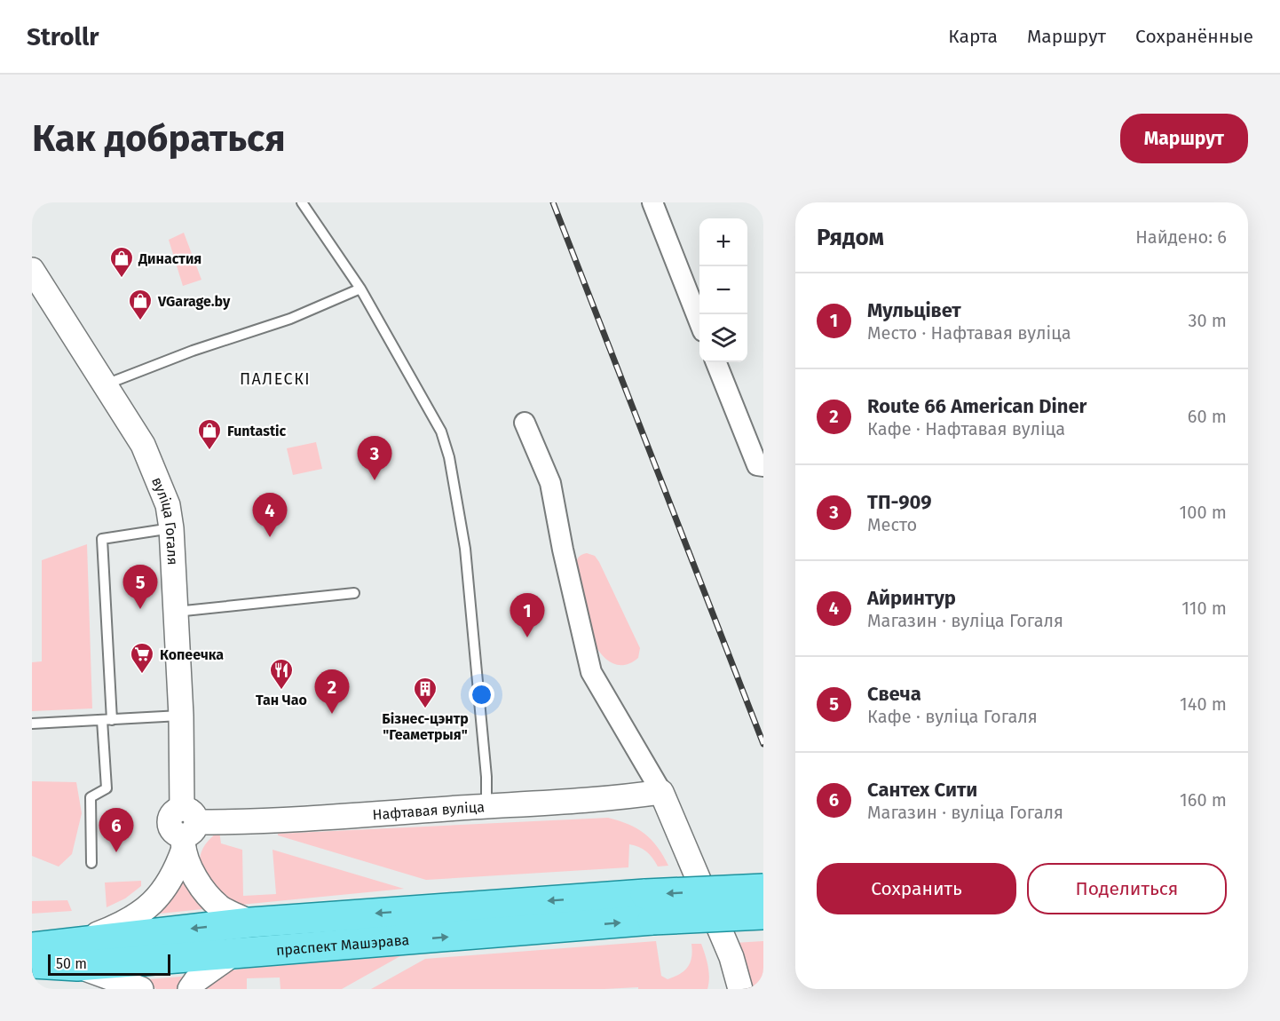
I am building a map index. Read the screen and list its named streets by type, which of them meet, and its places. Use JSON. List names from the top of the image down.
{
  "streets": {
    "main road": ["праспект Машэрава"],
    "street": ["вуліца Гогаля", "Нафтавая вуліца"]
  },
  "crossings": [
    ["вуліца Гогаля", "Нафтавая вуліца"]
  ],
  "districts": ["ПАЛЕСКІ"],
  "places": {
    "shop": ["Династия", "VGarage.by", "Funtastic"],
    "supermarket": ["Копеечка"],
    "restaurant": ["Тан Чао"],
    "building": ["Бізнес-цэнтр \"Геаметрыя\""]
  },
  "scale_bar": "50 m",
  "page": {
    "header": "Strollr",
    "nav": ["Карта", "Маршрут", "Сохранённые"],
    "buttons": [
      "Маршрут",
      ["Сохранить", "Поделиться"]
    ],
    "title": "Как добраться",
    "heading": ["Рядом", "Найдено: 6"],
    "map_buttons": ["+", "−"],
    "list": [
      {
        "mark": "1",
        "name": "Мульцівет",
        "note": "Место · Нафтавая вуліца",
        "value": "30 m"
      },
      {
        "mark": "2",
        "name": "Route 66 American Diner",
        "note": "Кафе · Нафтавая вуліца",
        "value": "60 m"
      },
      {
        "mark": "3",
        "name": "ТП-909",
        "note": "Место",
        "value": "100 m"
      },
      {
        "mark": "4",
        "name": "Айринтур",
        "note": "Магазин · вуліца Гогаля",
        "value": "110 m"
      },
      {
        "mark": "5",
        "name": "Свеча",
        "note": "Кафе · вуліца Гогаля",
        "value": "140 m"
      },
      {
        "mark": "6",
        "name": "Сантех Сити",
        "note": "Магазин · вуліца Гогаля",
        "value": "160 m"
      }
    ],
    "pins": [
      "3",
      "4",
      "5",
      "1",
      "2",
      "6"
    ],
    "scale": "50 m"
  }
}
